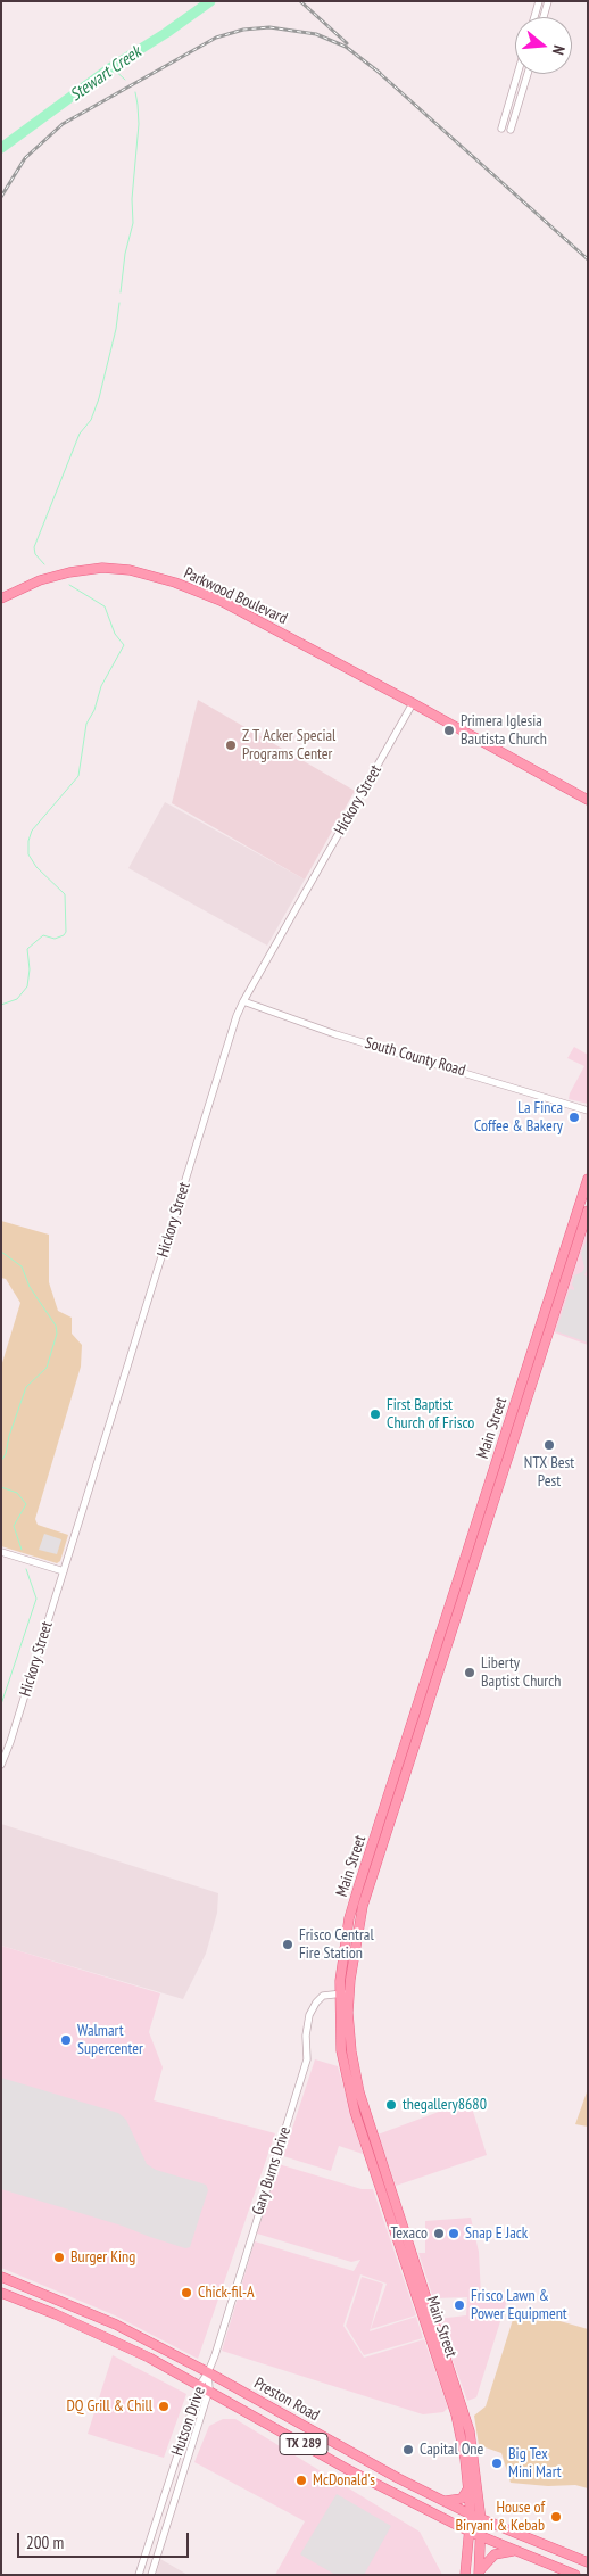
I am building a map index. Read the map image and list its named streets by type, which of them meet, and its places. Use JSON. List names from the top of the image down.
{
  "streets": {
    "main road": [
      "Parkwood Boulevard",
      "Main Street",
      "Preston Road",
      "TX 289"
    ],
    "street": [
      "Hickory Street",
      "South County Road",
      "Gary Burns Drive",
      "Hutson Drive"
    ]
  },
  "crossings": [
    ["Parkwood Boulevard", "Hickory Street"],
    ["Hickory Street", "South County Road"],
    ["Main Street", "Gary Burns Drive"],
    ["Main Street", "Preston Road"],
    ["Gary Burns Drive", "Preston Road"],
    ["Gary Burns Drive", "Hutson Drive"],
    ["Preston Road", "Hutson Drive"]
  ],
  "water": ["Stewart Creek"],
  "places": [
    "Primera Iglesia Bautista Church",
    "Z T Acker Special Programs Center",
    "La Finca Coffee & Bakery",
    "First Baptist Church of Frisco",
    "NTX Best Pest",
    "Liberty Baptist Church",
    "Frisco Central Fire Station",
    "Walmart Supercenter",
    "thegallery8680",
    "Texaco",
    "Snap E Jack",
    "Burger King",
    "Chick-fil-A",
    "Frisco Lawn & Power Equipment",
    "DQ Grill & Chill",
    "Capital One",
    "Big Tex Mini Mart",
    "McDonald's",
    "House of Biryani & Kebab"
  ],
  "scale_bar": "200 m",
  "north": "right"
}
